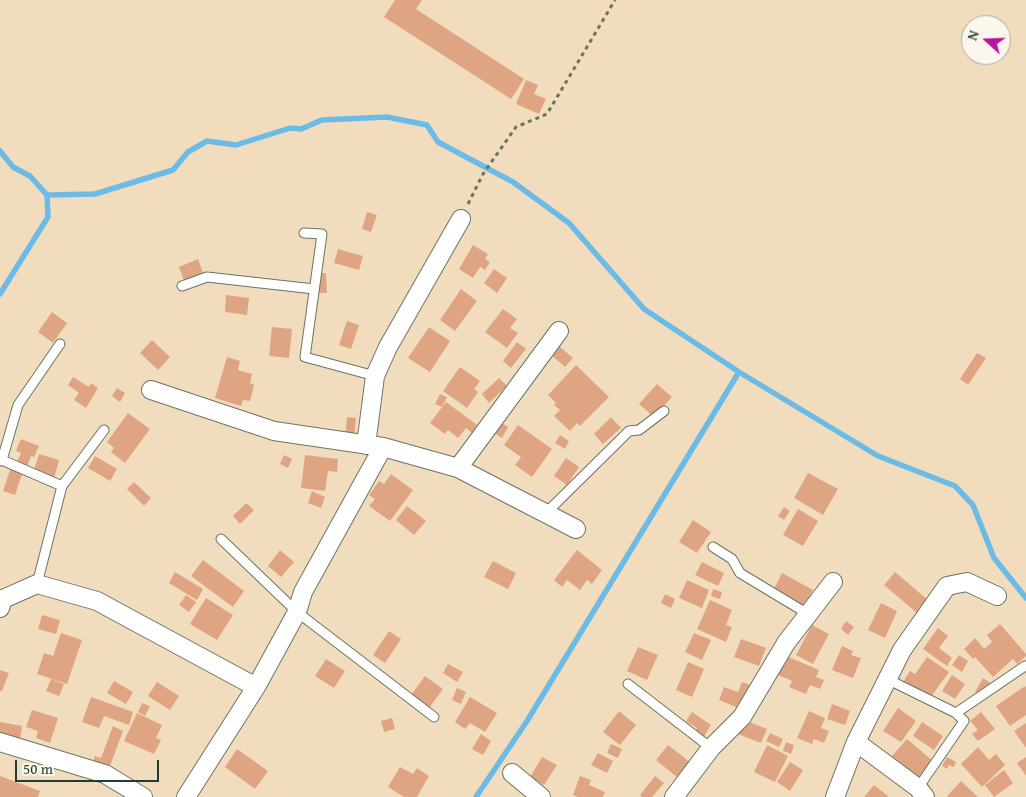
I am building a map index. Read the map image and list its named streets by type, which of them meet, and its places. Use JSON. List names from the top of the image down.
{
  "scale_bar": "50 m",
  "north": "left"
}
